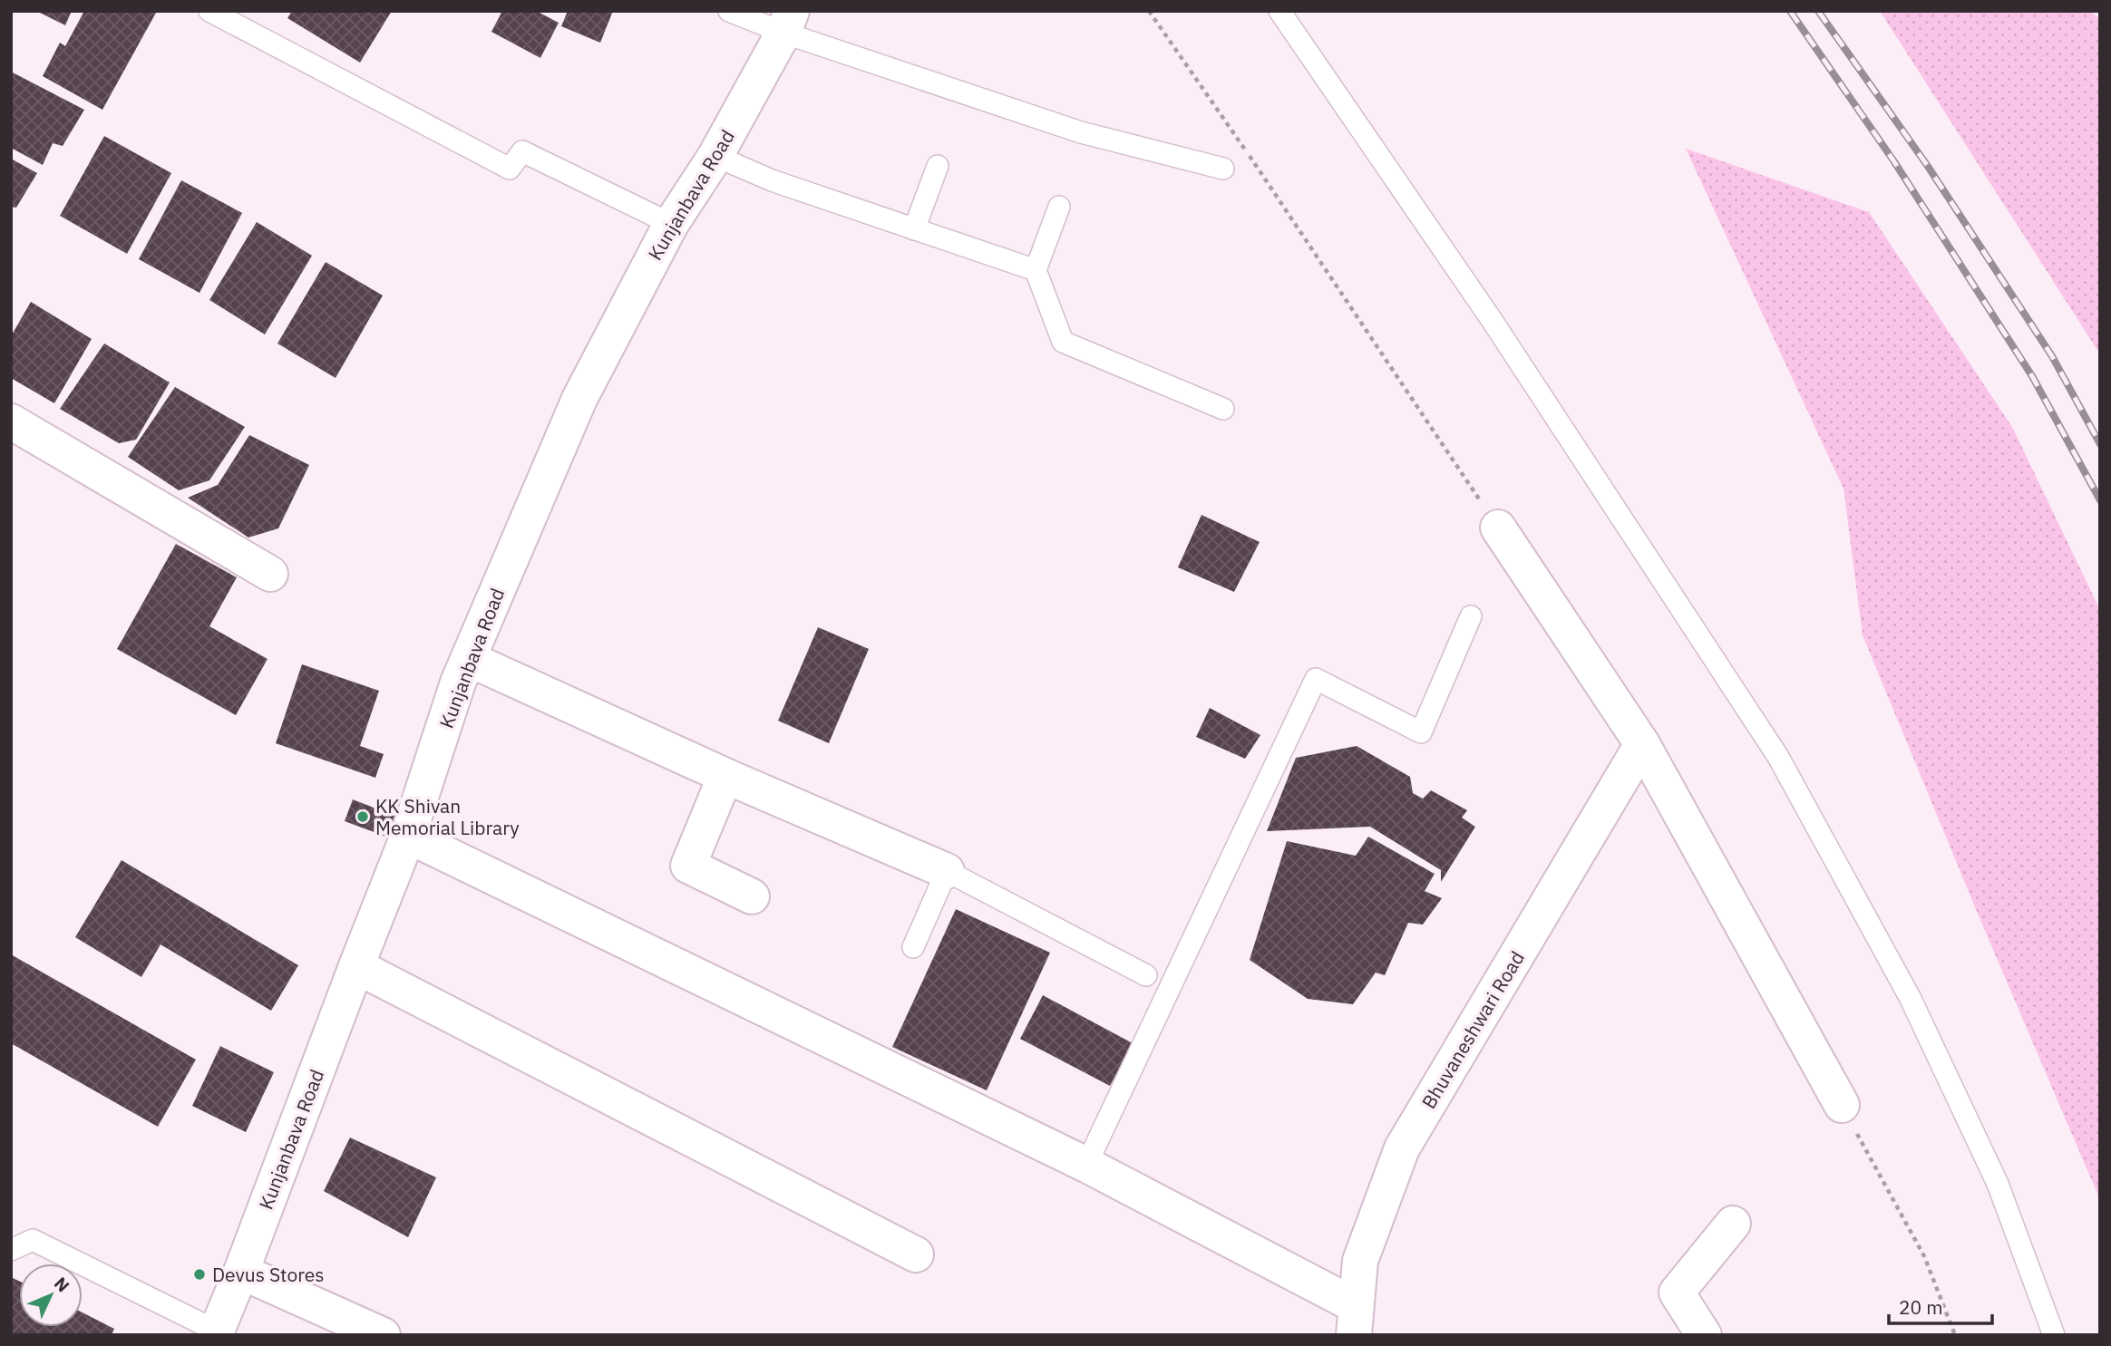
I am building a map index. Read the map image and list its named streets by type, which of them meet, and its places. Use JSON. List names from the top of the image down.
{
  "streets": {
    "street": ["Kunjanbava Road", "Bhuvaneshwari Road"]
  },
  "places": ["KK Shivan Memorial Library", "Devus Stores"],
  "scale_bar": "20 m",
  "north": "top right"
}
